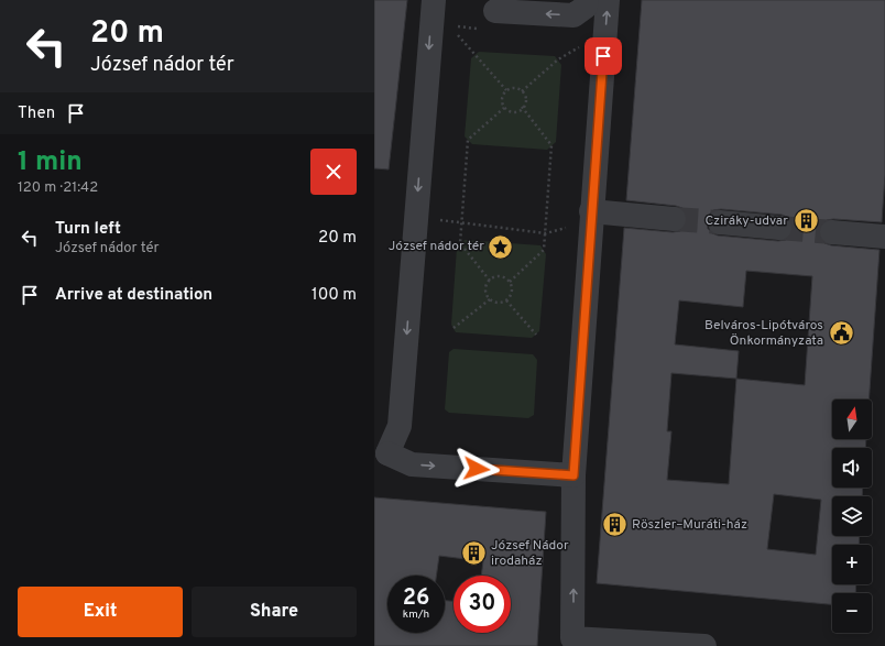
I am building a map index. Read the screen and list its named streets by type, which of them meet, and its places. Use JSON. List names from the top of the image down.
{
  "places": {
    "building": ["Cziráky-udvar", "Röszler–Muráti-ház", "József Nádor irodaház"],
    "place": ["József nádor tér"],
    "public building": ["Belváros-Lipótváros Önkormányzata"]
  },
  "north": "top",
  "page": {
    "turn": ["20 m", "József nádor tér"],
    "then": "Then",
    "heading": ["1 min", "120 m · 21:42"],
    "list": [
      {
        "name": "Turn left",
        "note": "József nádor tér",
        "value": "20 m"
      },
      {
        "name": "Arrive at destination",
        "value": "100 m"
      }
    ],
    "map_buttons": ["+", "−"],
    "speed": "26 km/h",
    "limit": "30",
    "buttons": ["Exit", "Share"]
  }
}
